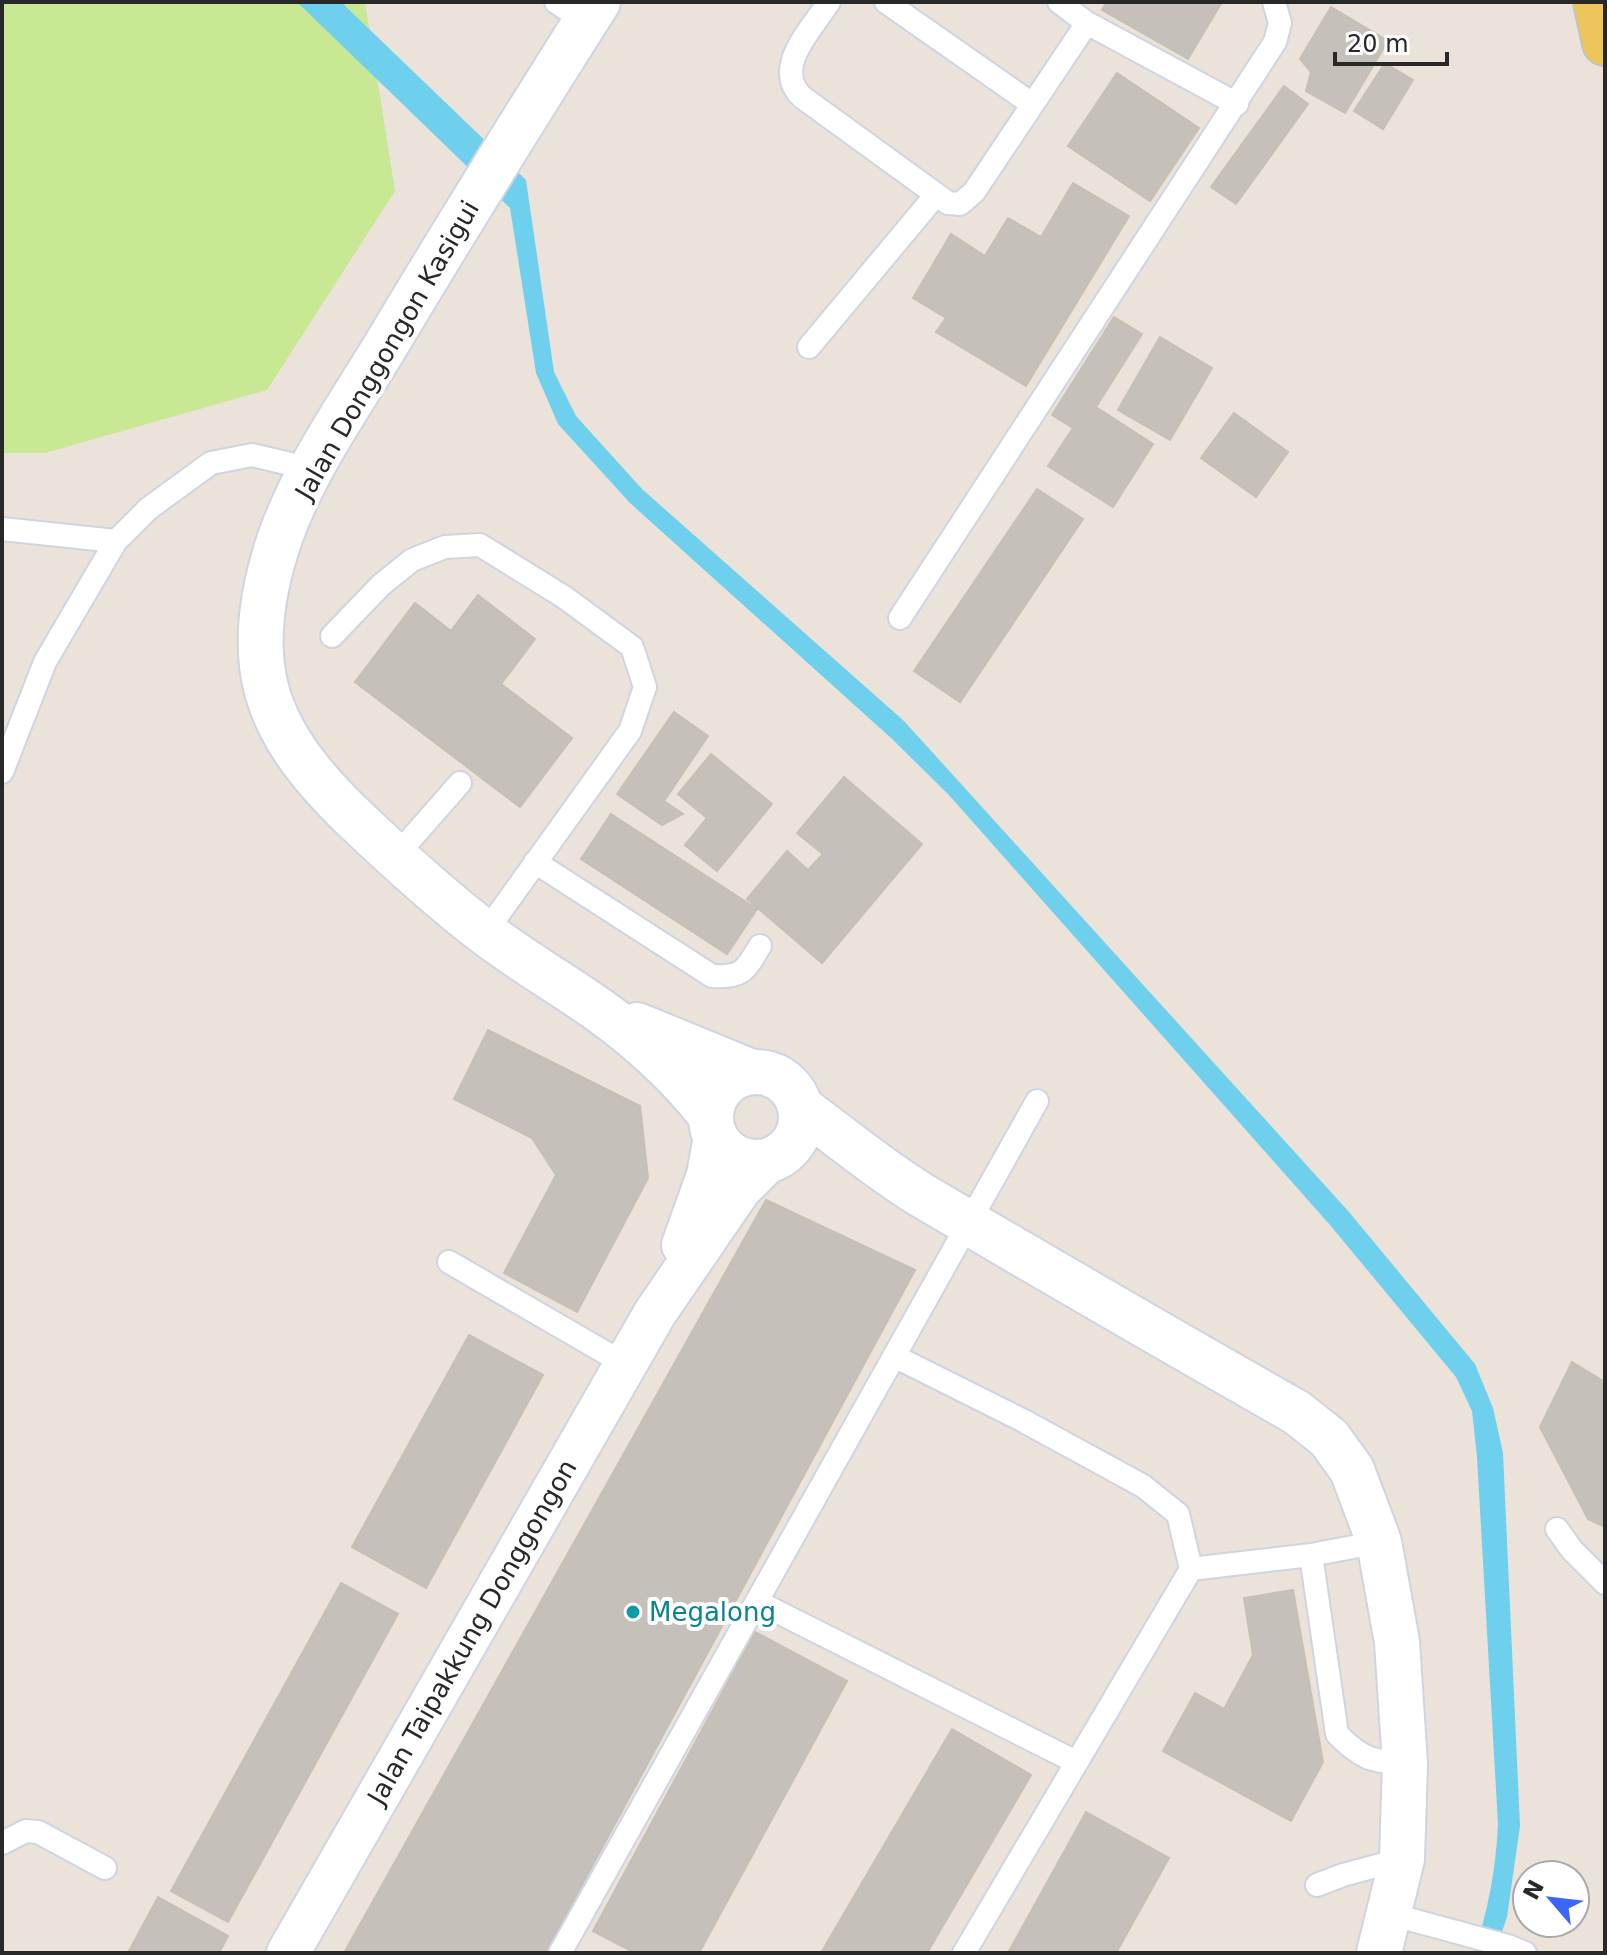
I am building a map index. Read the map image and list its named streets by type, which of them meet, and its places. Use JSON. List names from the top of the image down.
{
  "streets": {
    "street": ["Jalan Donggongon Kasigui", "Jalan Taipakkung Donggongon"]
  },
  "places": ["Megalong"],
  "scale_bar": "20 m",
  "north": "top left"
}
